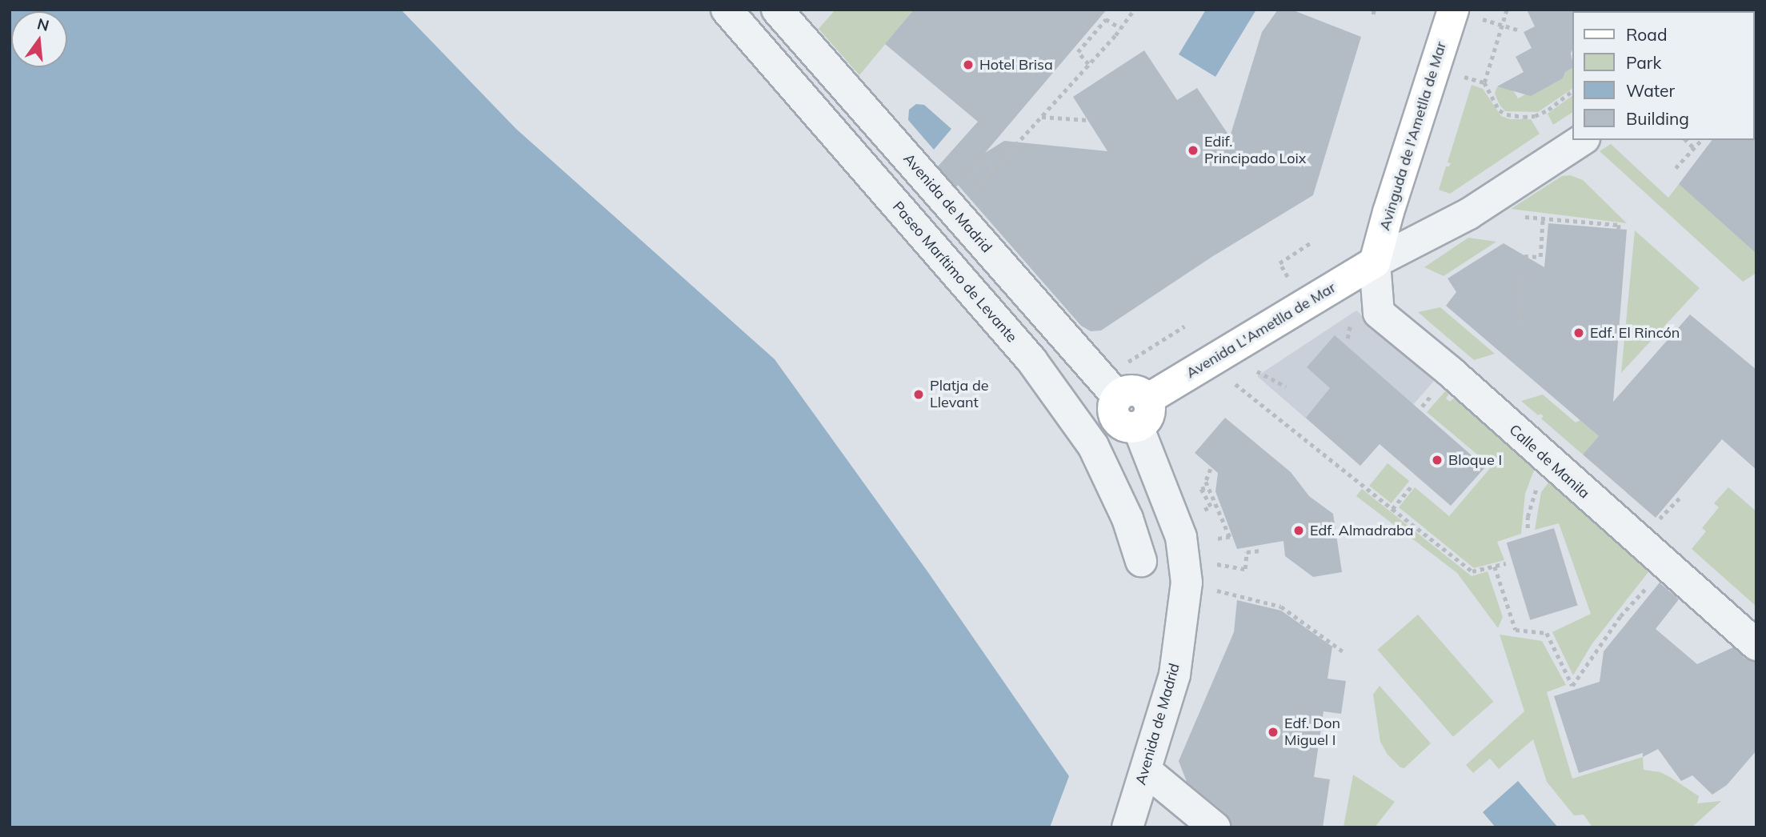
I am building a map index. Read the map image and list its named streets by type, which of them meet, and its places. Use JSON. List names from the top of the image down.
{
  "streets": {
    "street": [
      "Avinguda de l'Ametlla de Mar",
      "Avenida de Madrid",
      "Paseo Marítimo de Levante",
      "Avenida L'Ametlla de Mar",
      "Calle de Manila"
    ]
  },
  "crossings": [
    ["Avinguda de l'Ametlla de Mar", "Avenida L'Ametlla de Mar"],
    ["Avinguda de l'Ametlla de Mar", "Calle de Manila"],
    ["Avenida de Madrid", "Avenida L'Ametlla de Mar"],
    ["Avenida L'Ametlla de Mar", "Calle de Manila"]
  ],
  "places": [
    "Hotel Brisa",
    "Edif. Principado Loix",
    "Edf. El Rincón",
    "Platja de Llevant",
    "Bloque I",
    "Edf. Almadraba",
    "Edf. Don Miguel I"
  ],
  "legend": [
    "Road",
    "Park",
    "Water",
    "Building"
  ],
  "north": "top"
}
